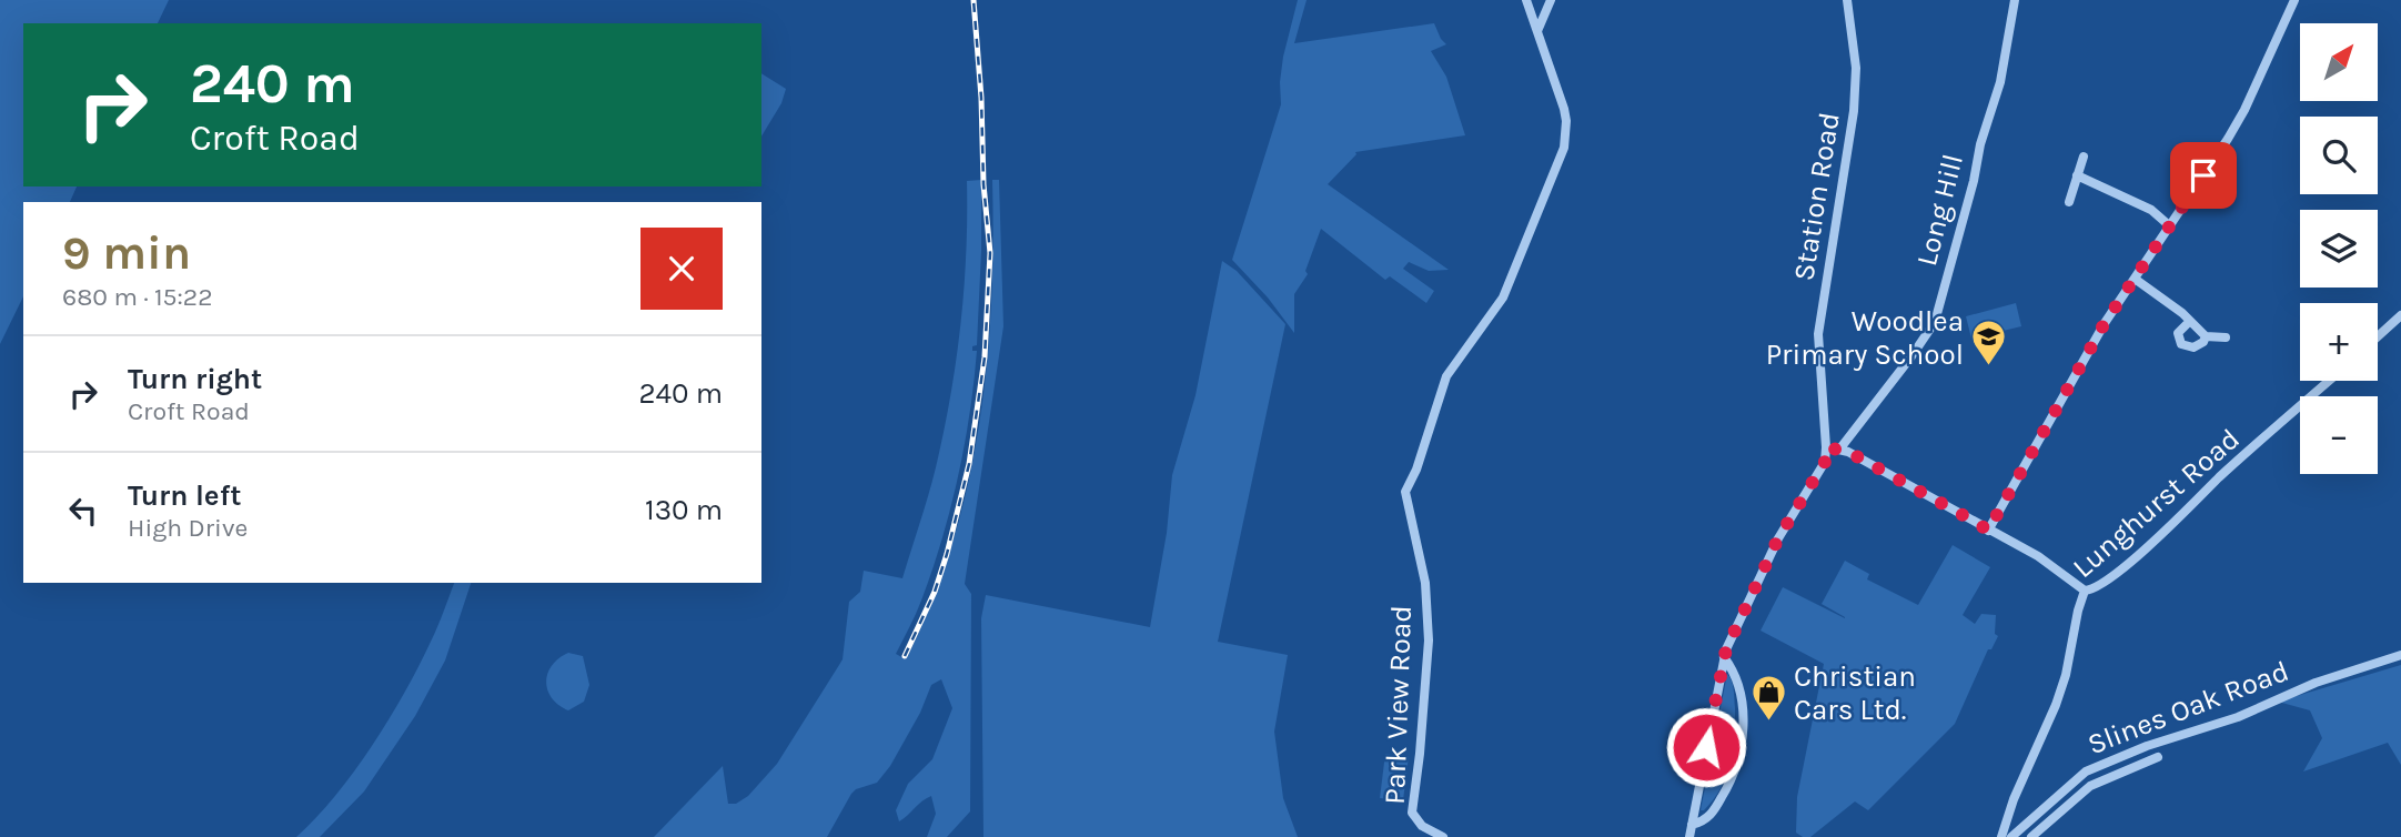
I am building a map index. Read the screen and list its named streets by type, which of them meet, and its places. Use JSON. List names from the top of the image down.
{
  "streets": {
    "street": [
      "Station Road",
      "Long Hill",
      "Lunghurst Road",
      "Park View Road",
      "Slines Oak Road"
    ]
  },
  "places": {
    "school or university": ["Woodlea Primary School"],
    "shop": ["Christian Cars Ltd."]
  },
  "north": "top right",
  "page": {
    "map_buttons": ["+", "−"],
    "turn": ["240 m", "Croft Road"],
    "heading": ["9 min", "680 m · 15:22"],
    "list": [
      {
        "name": "Turn right",
        "note": "Croft Road",
        "value": "240 m"
      },
      {
        "name": "Turn left",
        "note": "High Drive",
        "value": "130 m"
      }
    ]
  }
}
